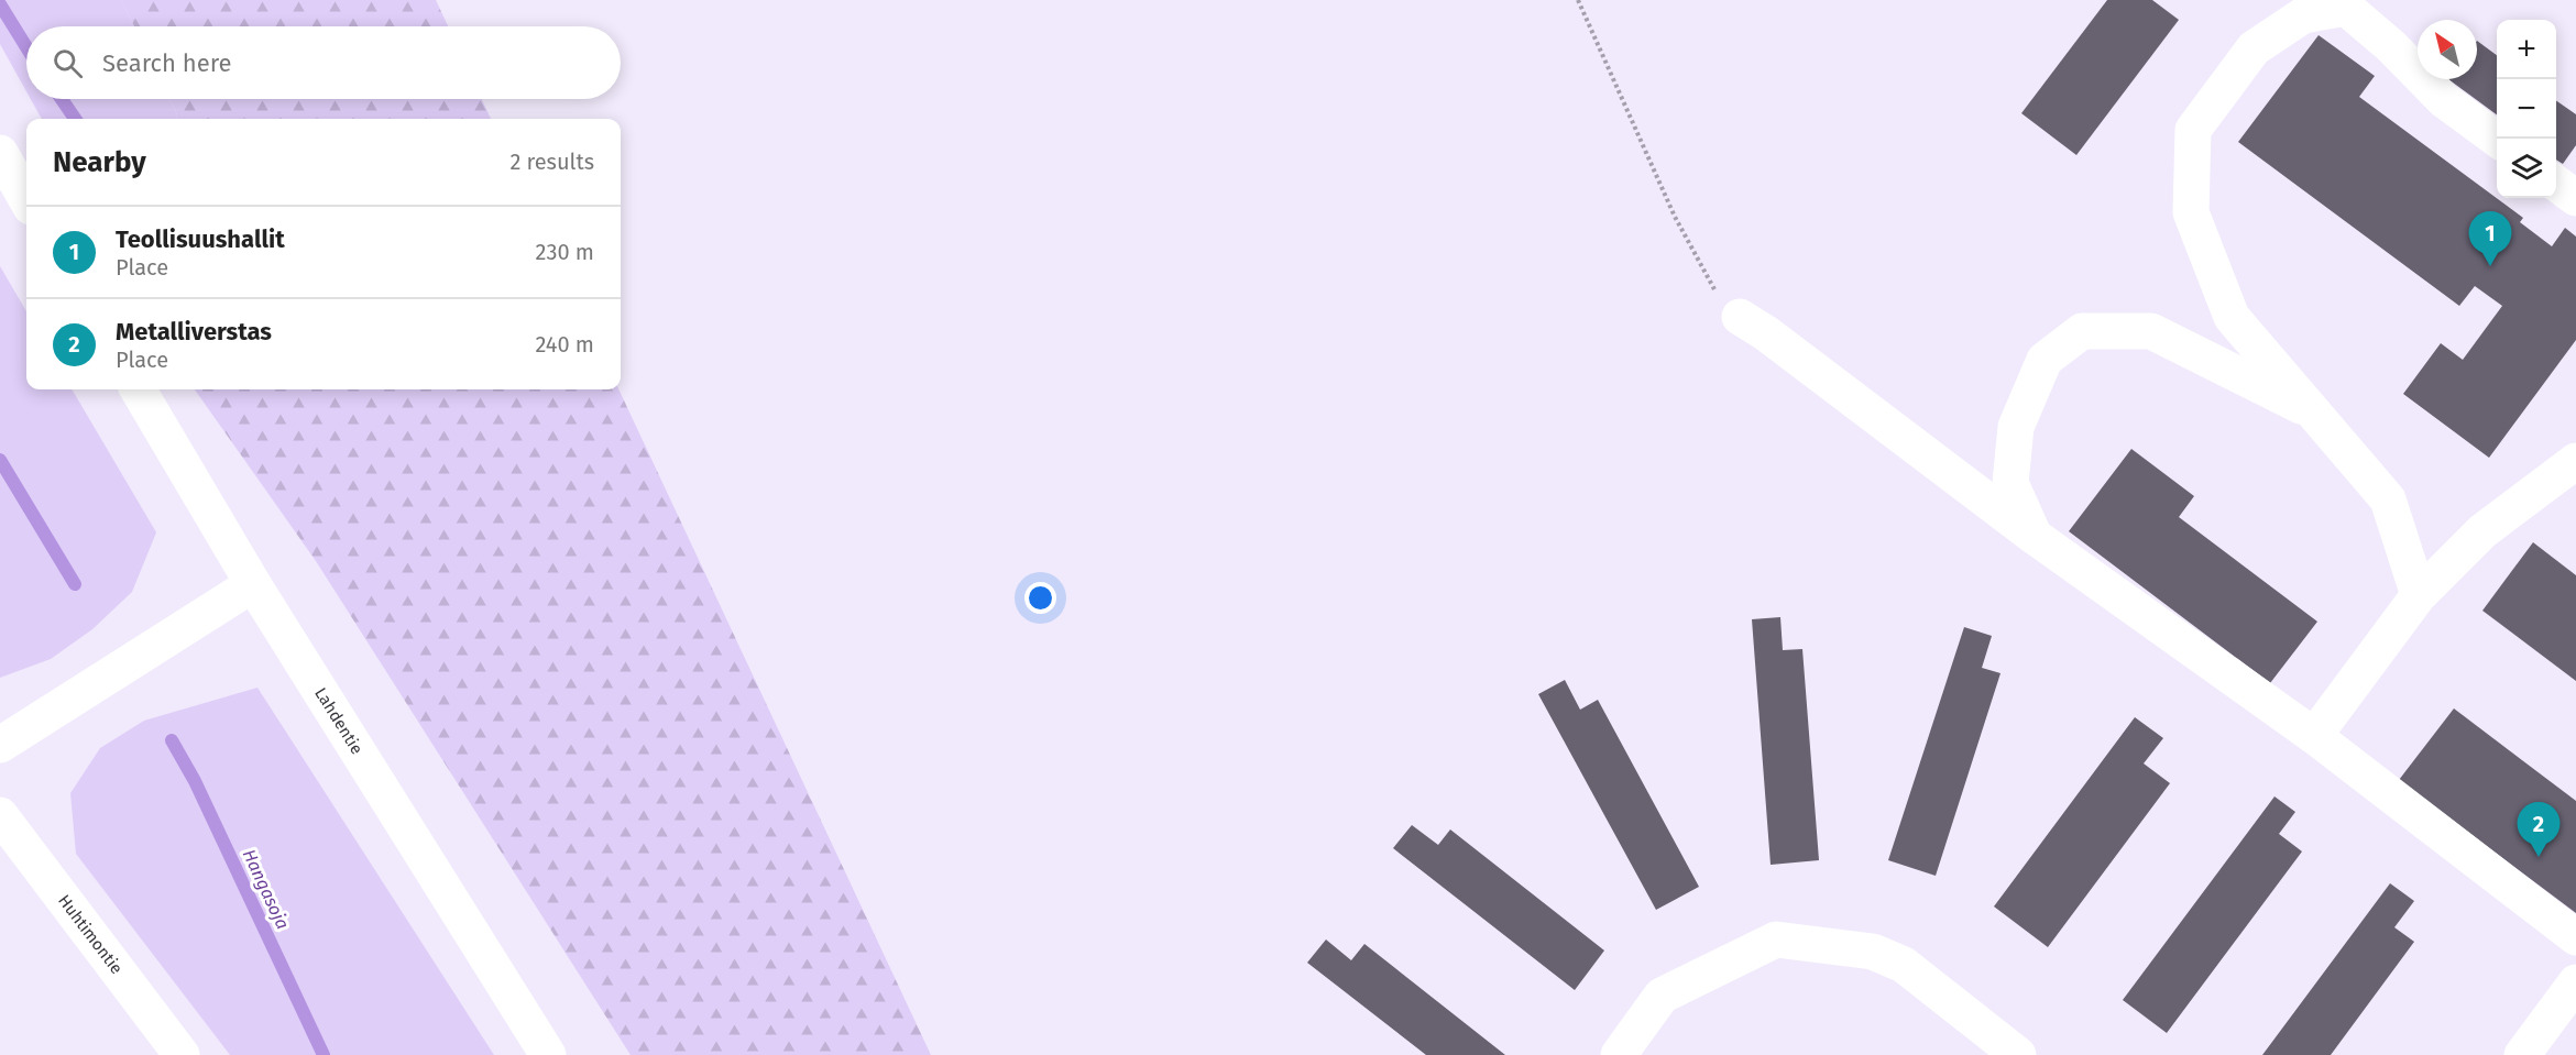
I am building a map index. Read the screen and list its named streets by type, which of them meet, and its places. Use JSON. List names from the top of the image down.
{
  "streets": {
    "main road": ["Lahdentie", "Huhtimontie"]
  },
  "water": ["Hangasoja"],
  "north": "top left",
  "page": {
    "map_buttons": ["+", "−"],
    "search": "Search here",
    "heading": ["Nearby", "2 results"],
    "list": [
      {
        "mark": "1",
        "name": "Teollisuushallit",
        "note": "Place",
        "value": "230 m"
      },
      {
        "mark": "2",
        "name": "Metalliverstas",
        "note": "Place",
        "value": "240 m"
      }
    ],
    "pins": ["1", "2"]
  }
}
